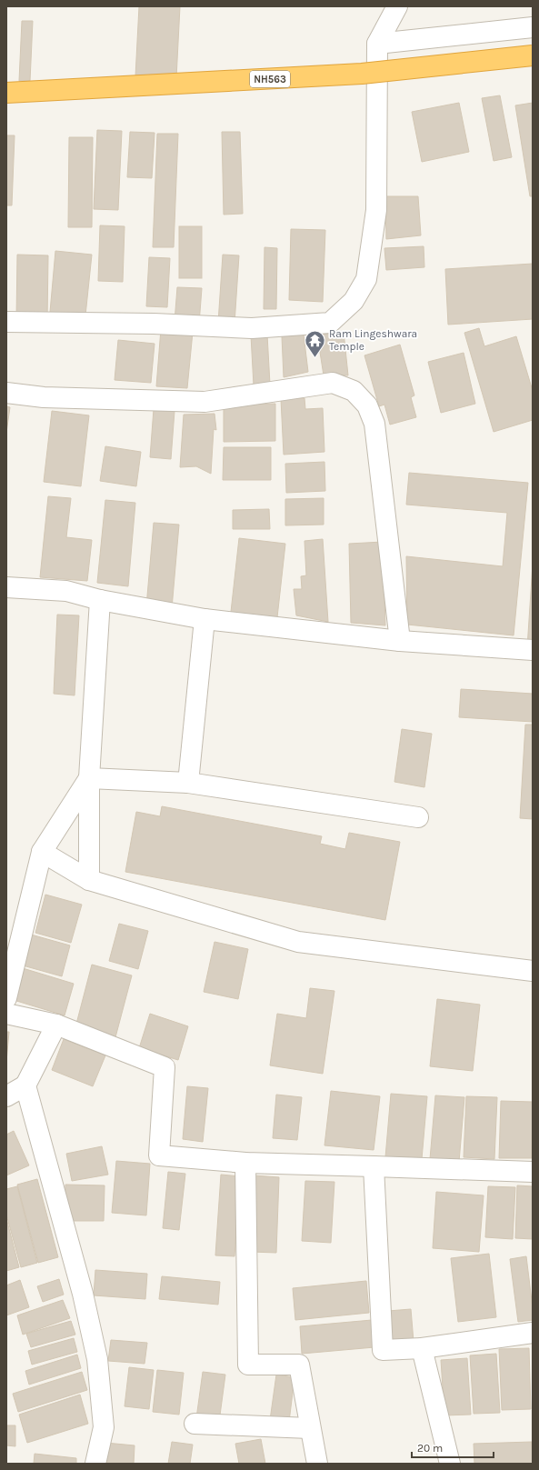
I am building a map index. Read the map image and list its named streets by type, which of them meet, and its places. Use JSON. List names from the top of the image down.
{
  "streets": {
    "highway": ["NH563"]
  },
  "places": {
    "temple": ["Ram Lingeshwara Temple"]
  },
  "scale_bar": "20 m"
}
